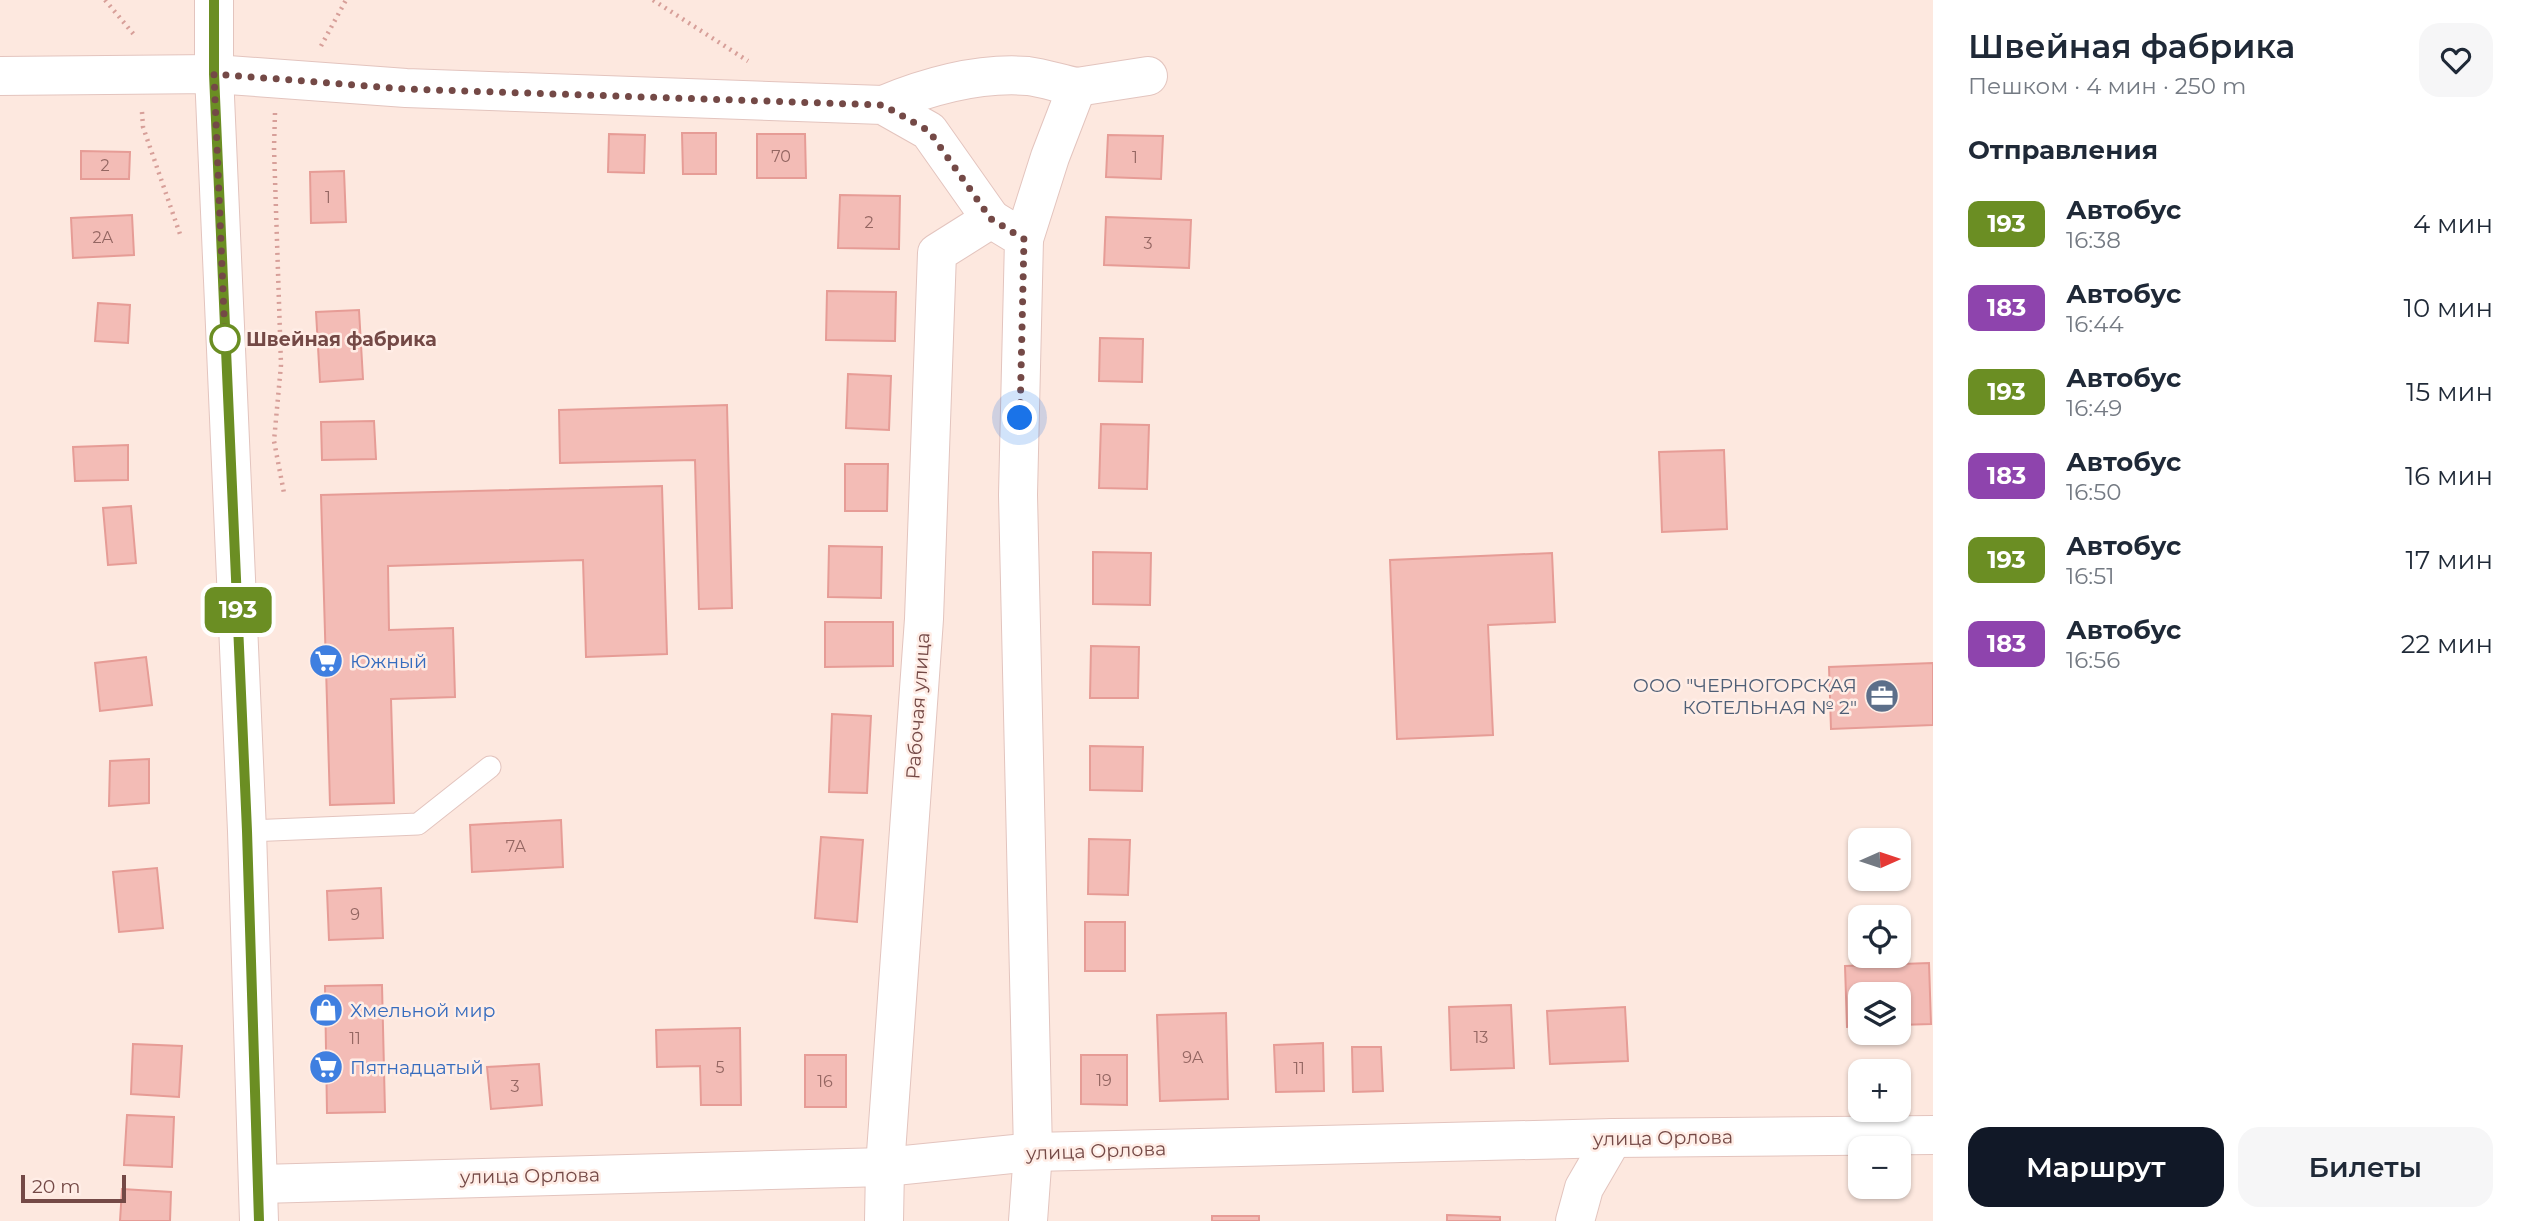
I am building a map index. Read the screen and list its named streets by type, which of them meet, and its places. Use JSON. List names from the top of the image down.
{
  "streets": {
    "street": ["Рабочая улица", "улица Орлова"]
  },
  "crossings": [
    ["Рабочая улица", "улица Орлова"]
  ],
  "places": {
    "other": ["Швейная фабрика"],
    "supermarket": ["Южный", "Пятнадцатый"],
    "office": ["ООО \"ЧЕРНОГОРСКАЯ КОТЕЛЬНАЯ № 2\""],
    "shop": ["Хмельной мир"]
  },
  "lines": ["bus line 193"],
  "house_numbers": [
    "70",
    "1",
    "2",
    "1",
    "2",
    "2А",
    "3",
    "7А",
    "9",
    "13",
    "11",
    "9А",
    "5",
    "11",
    "19",
    "16",
    "3"
  ],
  "scale_bar": "20 m",
  "north": "right",
  "page": {
    "on_map": "193",
    "heading": [
      ["Швейная фабрика", "Пешком · 4 мин · 250 m"],
      "Отправления"
    ],
    "list": [
      {
        "mark": "193",
        "name": "Автобус",
        "note": "16:38",
        "value": "4 мин"
      },
      {
        "mark": "183",
        "name": "Автобус",
        "note": "16:44",
        "value": "10 мин"
      },
      {
        "mark": "193",
        "name": "Автобус",
        "note": "16:49",
        "value": "15 мин"
      },
      {
        "mark": "183",
        "name": "Автобус",
        "note": "16:50",
        "value": "16 мин"
      },
      {
        "mark": "193",
        "name": "Автобус",
        "note": "16:51",
        "value": "17 мин"
      },
      {
        "mark": "183",
        "name": "Автобус",
        "note": "16:56",
        "value": "22 мин"
      }
    ],
    "map_buttons": ["+", "−"],
    "buttons": ["Маршрут", "Билеты"],
    "scale": "20 m"
  }
}
